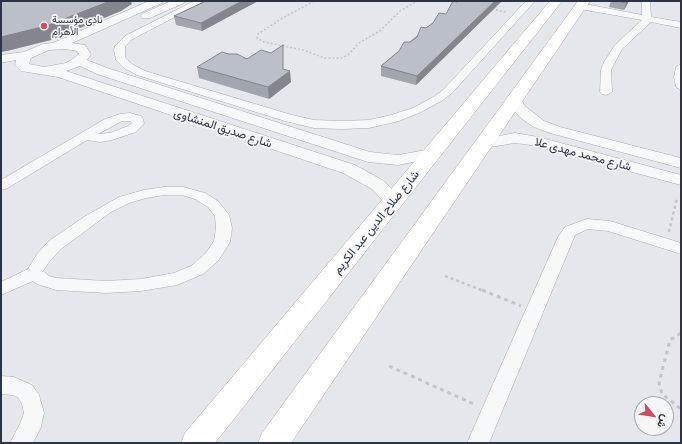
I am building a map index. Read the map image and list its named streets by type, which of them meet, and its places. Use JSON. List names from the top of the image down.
{
  "streets": {
    "main road": ["شارع صلاح الدين عبد الكريم"],
    "street": ["شارع صديق المنشاوى", "شارع محمد مهدى علا"]
  },
  "crossings": [
    ["شارع صديق المنشاوى", "شارع صلاح الدين عبد الكريم"],
    ["شارع محمد مهدى علا", "شارع صلاح الدين عبد الكريم"]
  ],
  "places": ["نادى مؤسسة الأهرام"],
  "north": "bottom right"
}
